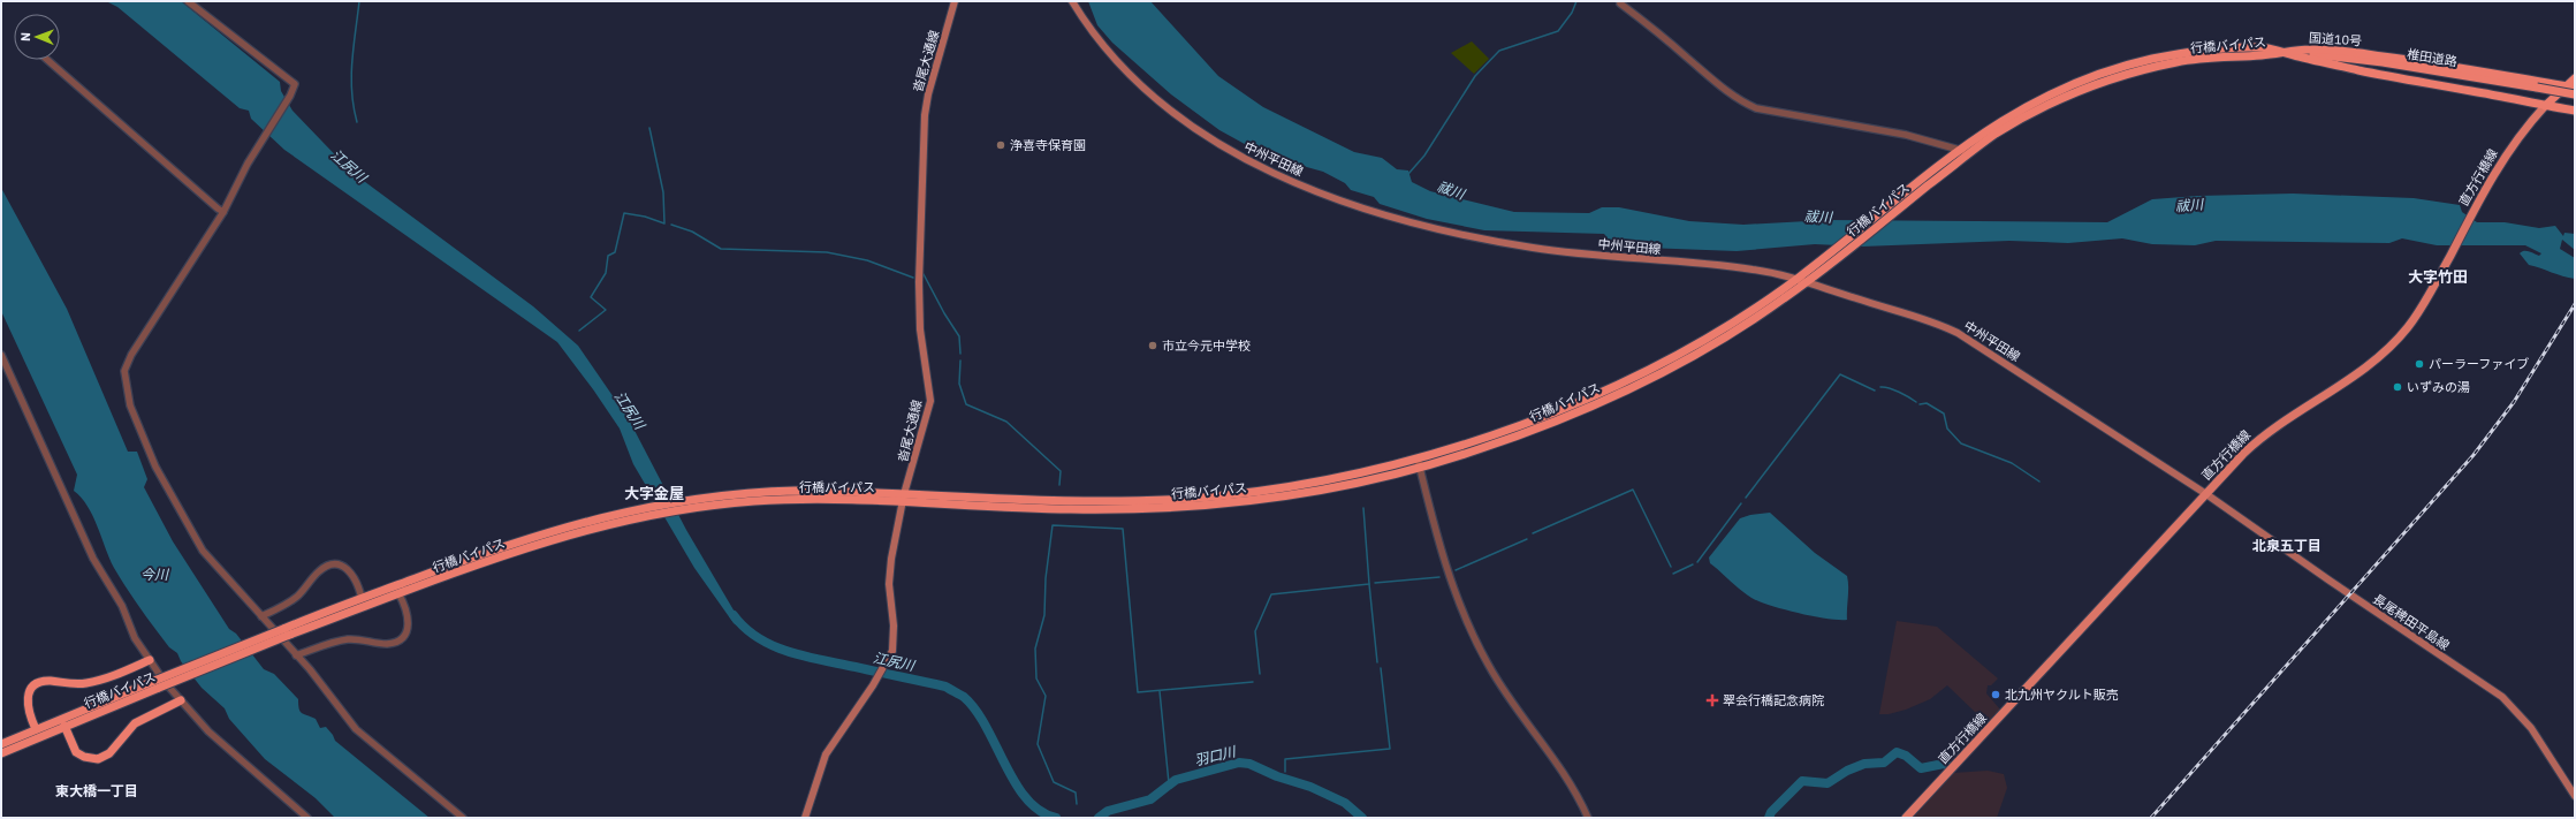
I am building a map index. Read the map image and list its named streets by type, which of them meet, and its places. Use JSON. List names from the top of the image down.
{
  "streets": {
    "highway": ["国道10号", "行橋バイパス", "椎田道路"],
    "main road": [
      "沓尾大通線",
      "中州平田線",
      "直方行橋線",
      "長尾稗田平島線"
    ]
  },
  "crossings": [
    ["国道10号", "行橋バイパス"],
    ["国道10号", "椎田道路"],
    ["国道10号", "直方行橋線"],
    ["行橋バイパス", "椎田道路"],
    ["行橋バイパス", "沓尾大通線"],
    ["行橋バイパス", "中州平田線"],
    ["中州平田線", "直方行橋線"],
    ["中州平田線", "長尾稗田平島線"],
    ["直方行橋線", "長尾稗田平島線"]
  ],
  "districts": [
    "大字竹田",
    "大字金屋",
    "北泉五丁目",
    "東大橋一丁目"
  ],
  "water": [
    "江尻川",
    "祓川",
    "今川",
    "羽口川"
  ],
  "places": {
    "other": [
      "浄喜寺保育園",
      "市立今元中学校",
      "パーラーファイブ",
      "いずみの湯",
      "北九州ヤクルト販売"
    ],
    "health": ["翠会行橋記念病院"]
  },
  "north": "left"
}
